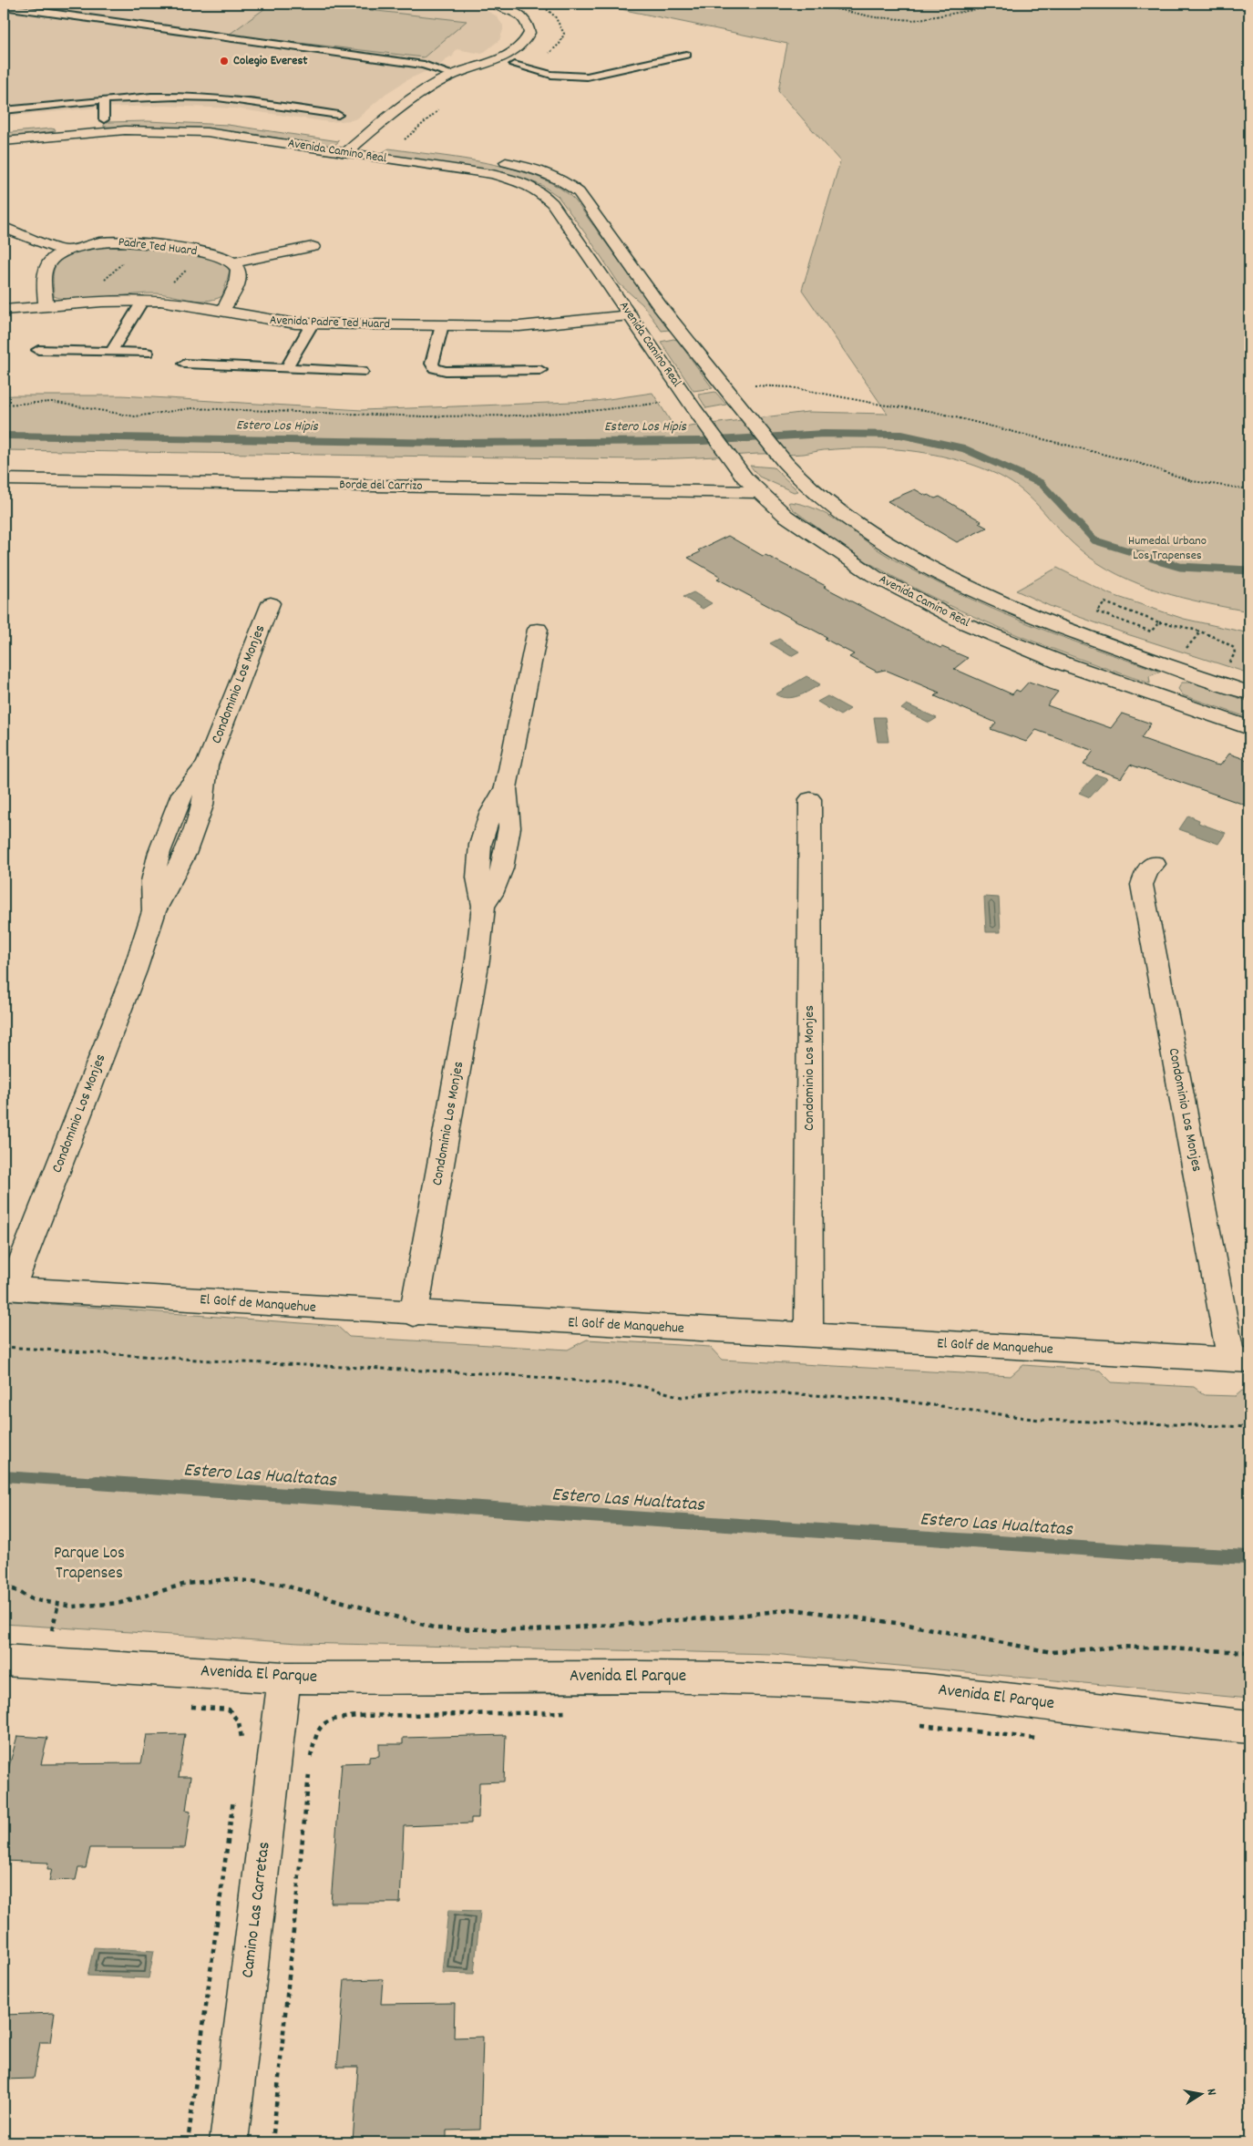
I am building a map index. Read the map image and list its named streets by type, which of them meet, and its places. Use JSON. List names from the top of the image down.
{
  "streets": {
    "street": [
      "Avenida Camino Real",
      "Padre Ted Huard",
      "Avenida Padre Ted Huard",
      "Borde del Carrizo",
      "Condominio Los Monjes",
      "El Golf de Manquehue",
      "Avenida El Parque",
      "Camino Las Carretas"
    ]
  },
  "crossings": [
    ["Avenida Camino Real", "Avenida Padre Ted Huard"],
    ["Avenida Camino Real", "Borde del Carrizo"],
    ["Padre Ted Huard", "Avenida Padre Ted Huard"],
    ["Condominio Los Monjes", "El Golf de Manquehue"],
    ["Avenida El Parque", "Camino Las Carretas"]
  ],
  "water": ["Estero Los Hipis", "Estero Las Hualtatas"],
  "parks": ["Humedal Urbano Los Trapenses", "Parque Los Trapenses"],
  "places": ["Colegio Everest"],
  "north": "right"
}
